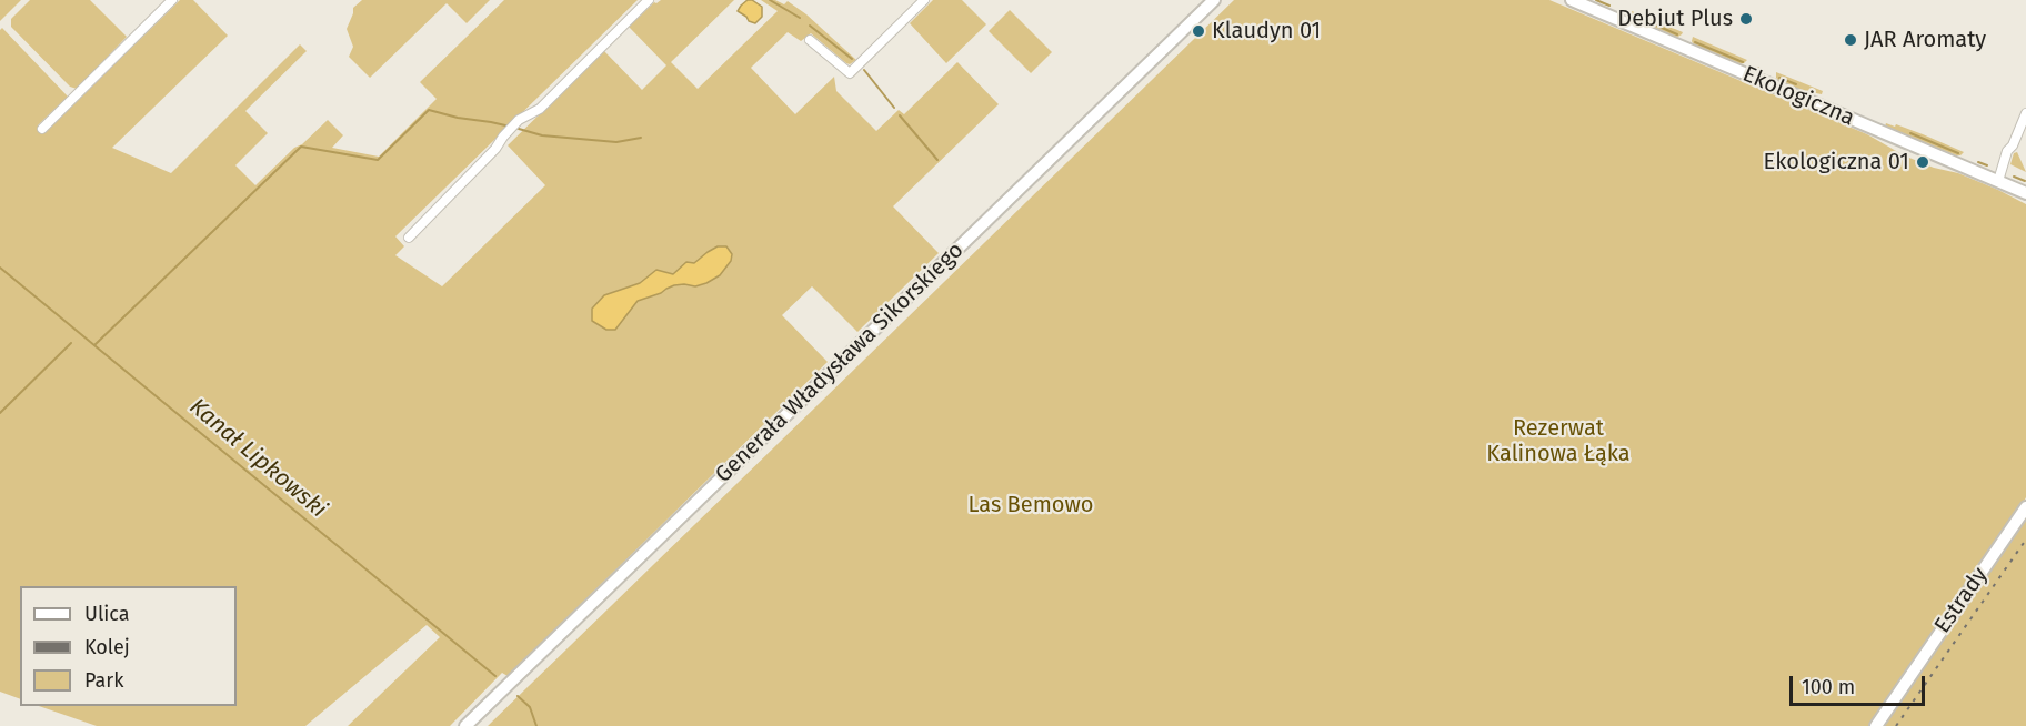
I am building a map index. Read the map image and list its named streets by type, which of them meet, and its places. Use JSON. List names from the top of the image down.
{
  "streets": {
    "main road": ["Ekologiczna", "Generała Władysława Sikorskiego", "Estrady"]
  },
  "water": ["Kanał Lipkowski"],
  "parks": ["Rezerwat Kalinowa Łąka", "Las Bemowo"],
  "places": [
    "Debiut Plus",
    "Klaudyn 01",
    "JAR Aromaty",
    "Ekologiczna 01"
  ],
  "legend": ["Ulica", "Kolej", "Park"],
  "scale_bar": "100 m"
}
